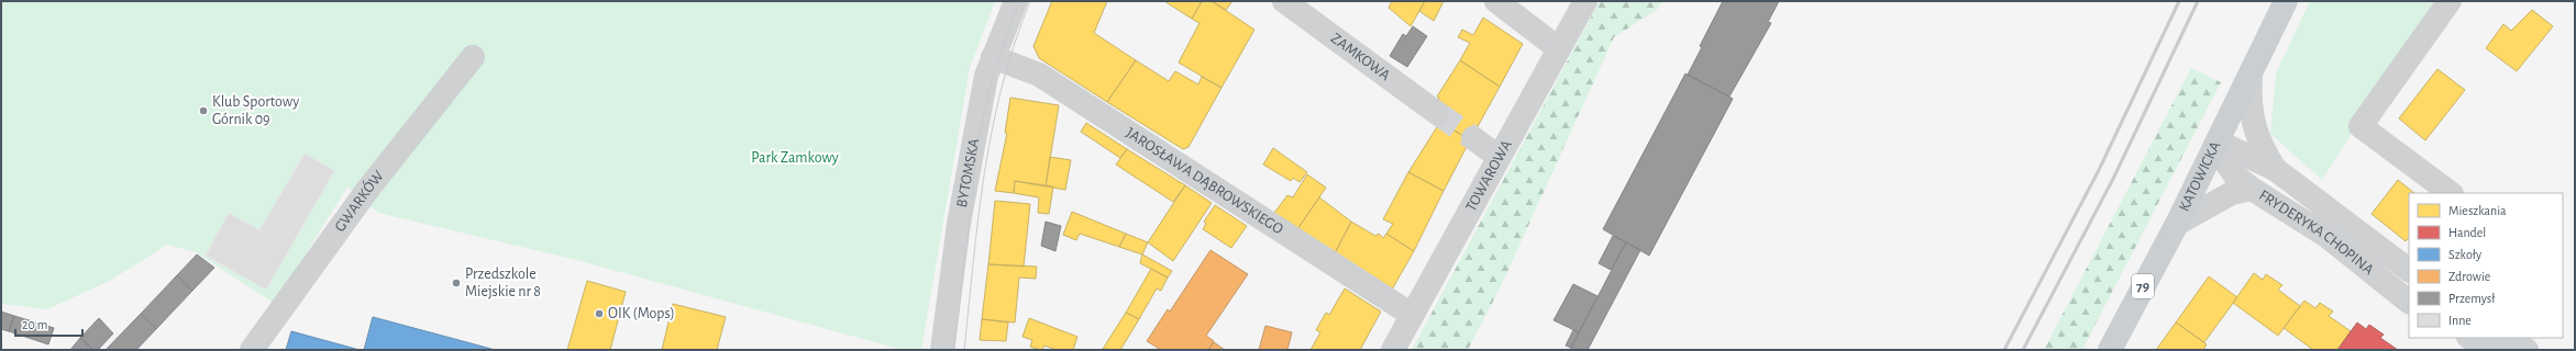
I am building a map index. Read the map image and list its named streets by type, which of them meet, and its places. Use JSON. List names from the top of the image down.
{
  "streets": {
    "main road": ["KATOWICKA", "79"],
    "street": [
      "ZAMKOWA",
      "BYTOMSKA",
      "TOWAROWA",
      "JAROSŁAWA DĄBROWSKIEGO",
      "GWARKÓW",
      "FRYDERYKA CHOPINA"
    ]
  },
  "crossings": [
    ["BYTOMSKA", "JAROSŁAWA DĄBROWSKIEGO"],
    ["TOWAROWA", "JAROSŁAWA DĄBROWSKIEGO"],
    ["KATOWICKA", "FRYDERYKA CHOPINA"]
  ],
  "parks": ["Park Zamkowy"],
  "places": ["Klub Sportowy Górnik 09", "Przedszkole Miejskie nr 8", "OIK (Mops)"],
  "legend": [
    "Mieszkania",
    "Handel",
    "Szkoły",
    "Zdrowie",
    "Przemysł",
    "Inne"
  ],
  "scale_bar": "20 m"
}
